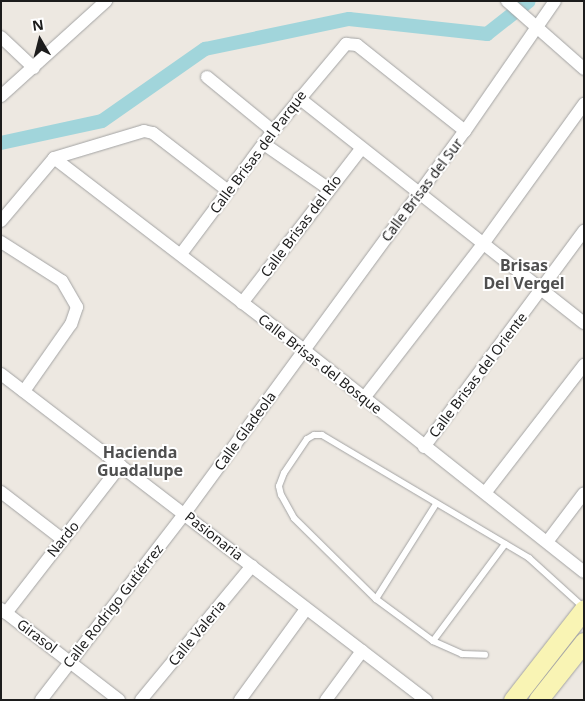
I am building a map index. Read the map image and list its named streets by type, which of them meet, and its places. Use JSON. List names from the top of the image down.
{
  "streets": {
    "street": [
      "Calle Brisas del Parque",
      "Calle Brisas del Sur",
      "Calle Brisas del Río",
      "Calle Brisas del Bosque",
      "Calle Brisas del Oriente",
      "Calle Gladeola",
      "Pasionaria",
      "Nardo",
      "Calle Rodrigo Gutiérrez",
      "Calle Valeria",
      "Girasol"
    ]
  },
  "crossings": [
    ["Calle Brisas del Parque", "Calle Brisas del Sur"],
    ["Calle Brisas del Parque", "Calle Brisas del Bosque"],
    ["Calle Brisas del Sur", "Calle Brisas del Bosque"],
    ["Calle Brisas del Sur", "Calle Gladeola"],
    ["Calle Brisas del Río", "Calle Brisas del Bosque"],
    ["Calle Brisas del Bosque", "Calle Brisas del Oriente"],
    ["Calle Brisas del Bosque", "Calle Gladeola"],
    ["Calle Gladeola", "Pasionaria"],
    ["Calle Gladeola", "Calle Rodrigo Gutiérrez"],
    ["Pasionaria", "Nardo"],
    ["Pasionaria", "Calle Rodrigo Gutiérrez"],
    ["Pasionaria", "Calle Valeria"],
    ["Nardo", "Girasol"],
    ["Calle Rodrigo Gutiérrez", "Girasol"]
  ],
  "districts": ["Brisas Del Vergel", "Hacienda Guadalupe"],
  "north": "top"
}
